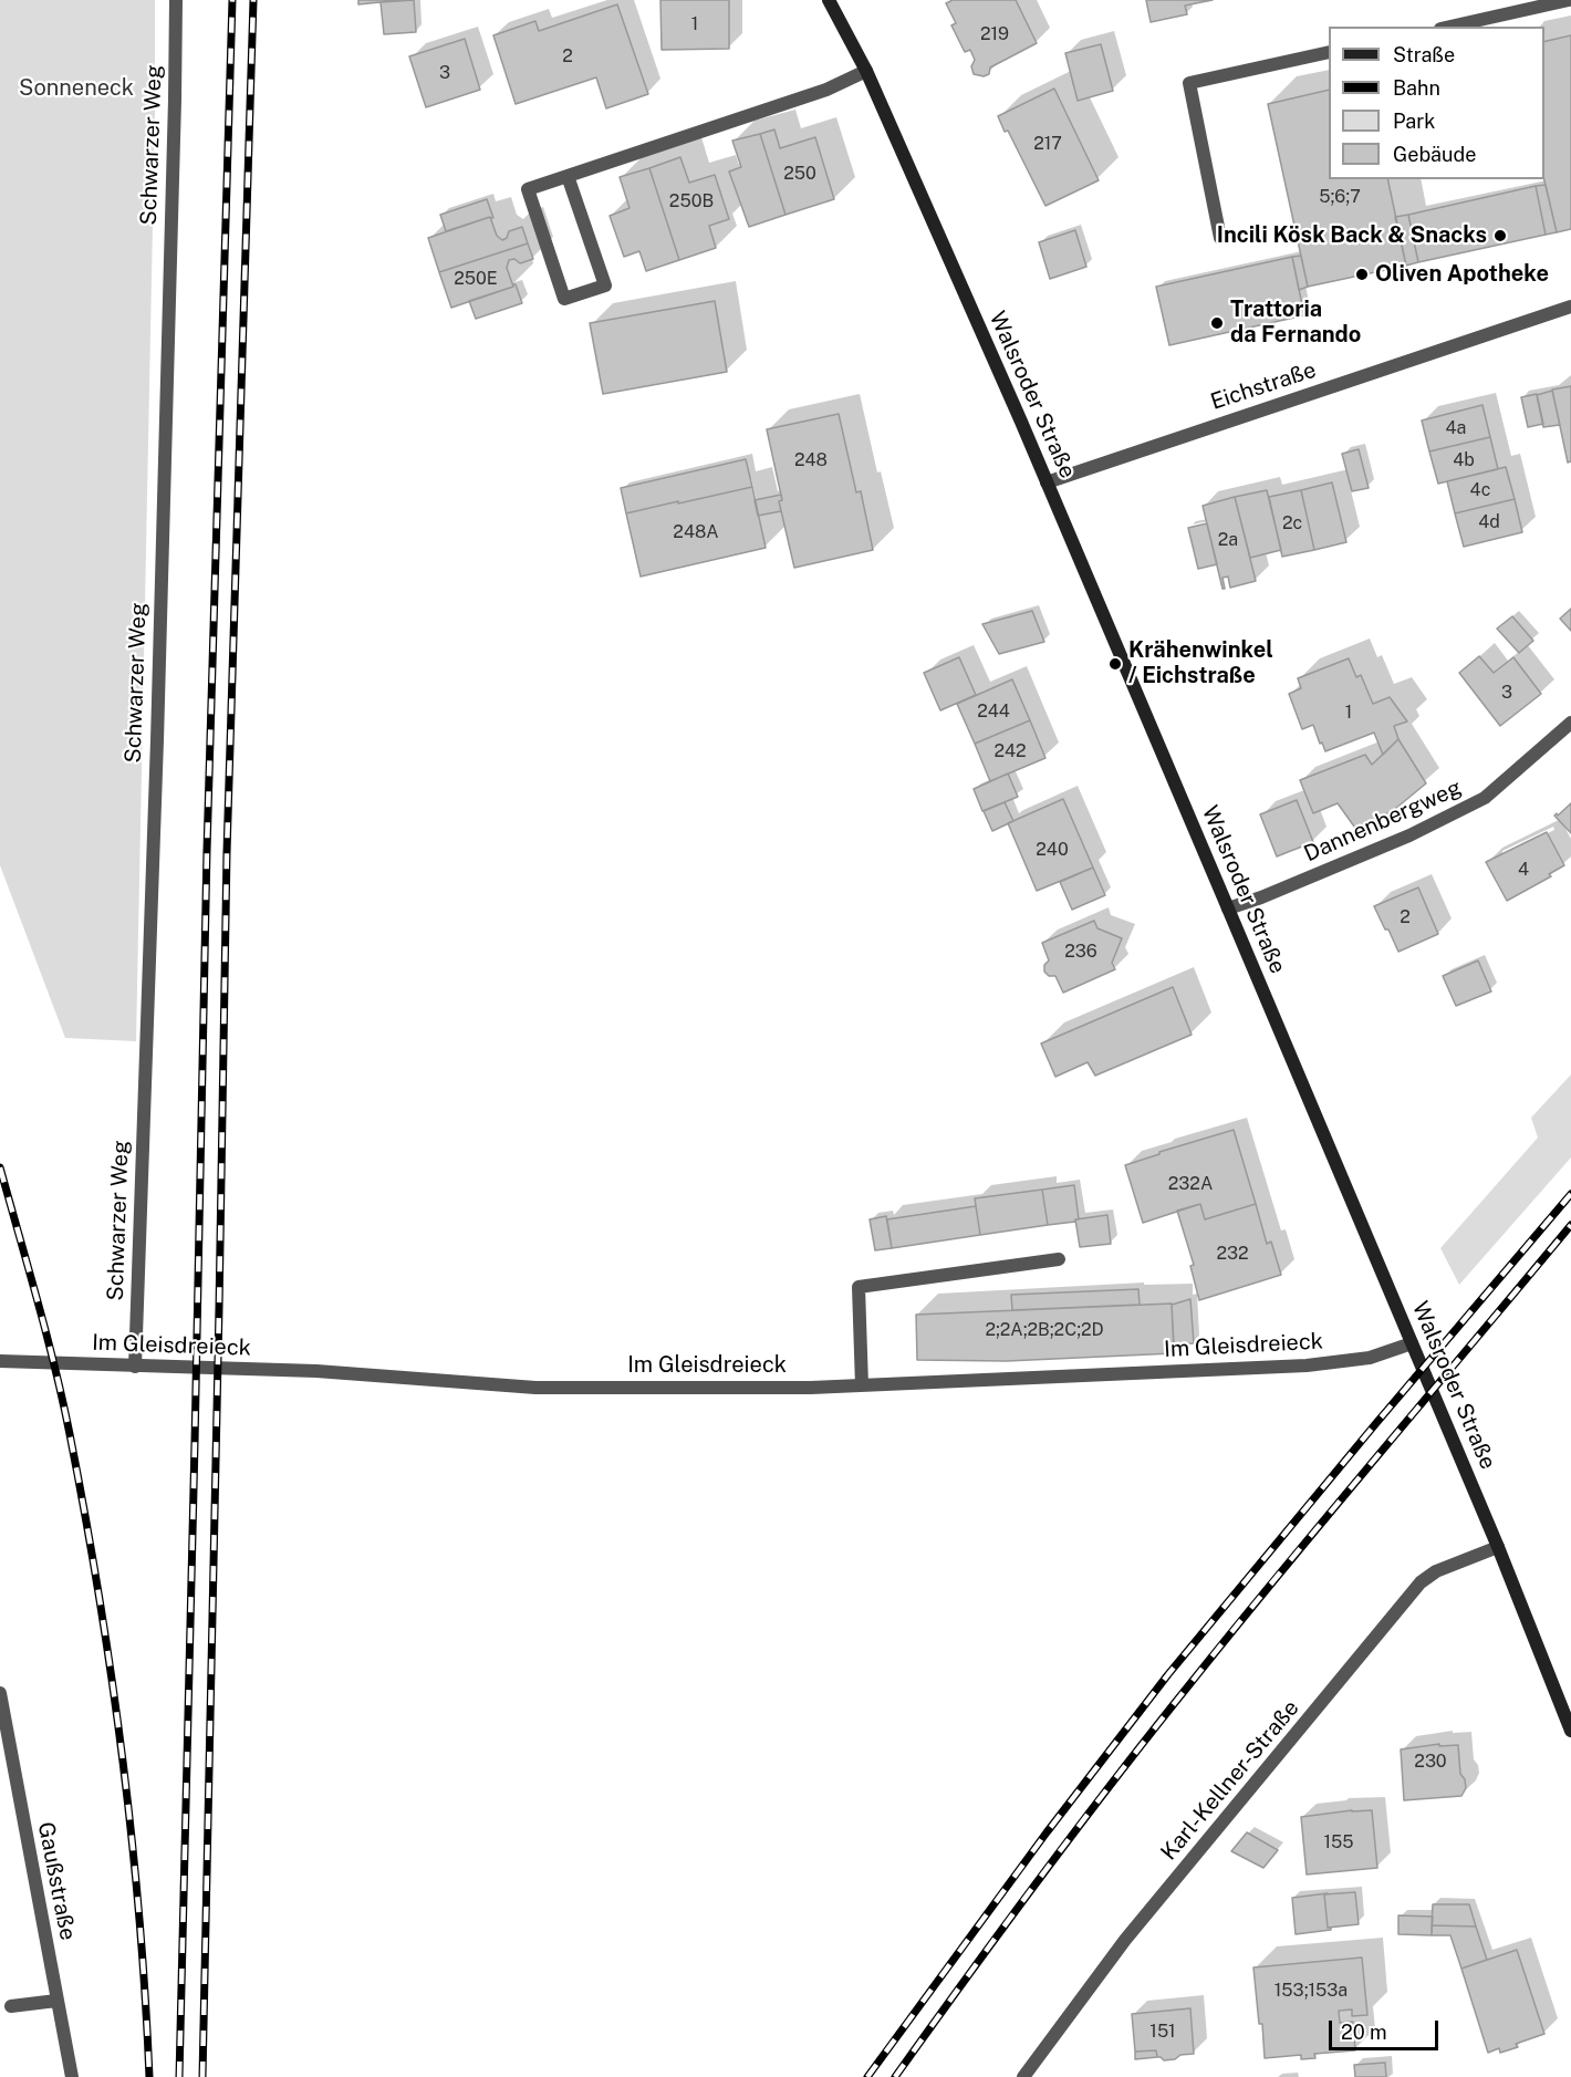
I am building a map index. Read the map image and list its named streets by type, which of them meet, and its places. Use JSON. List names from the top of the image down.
{
  "streets": {
    "street": [
      "Schwarzer Weg",
      "Eichstraße",
      "Walsroder Straße",
      "Dannenbergweg",
      "Im Gleisdreieck",
      "Karl-Kellner-Straße",
      "Gaußstraße"
    ]
  },
  "crossings": [
    ["Schwarzer Weg", "Im Gleisdreieck"],
    ["Eichstraße", "Walsroder Straße"],
    ["Walsroder Straße", "Dannenbergweg"],
    ["Walsroder Straße", "Im Gleisdreieck"],
    ["Walsroder Straße", "Karl-Kellner-Straße"]
  ],
  "parks": ["Sonneneck"],
  "places": [
    "Incili Kösk Back & Snacks",
    "Oliven Apotheke",
    "Trattoria da Fernando",
    "Krähenwinkel / Eichstraße"
  ],
  "house_numbers": [
    "1",
    "219",
    "2",
    "3",
    "217",
    "250",
    "5;6;7",
    "250B",
    "250E",
    "4a",
    "248",
    "4b",
    "4c",
    "4d",
    "2c",
    "248A",
    "2a",
    "3",
    "244",
    "1",
    "242",
    "240",
    "4",
    "2",
    "236",
    "232A",
    "232",
    "2;2A;2B;2C;2D",
    "230",
    "155",
    "153;153a",
    "151"
  ],
  "legend": [
    "Straße",
    "Bahn",
    "Park",
    "Gebäude"
  ],
  "scale_bar": "20 m"
}
